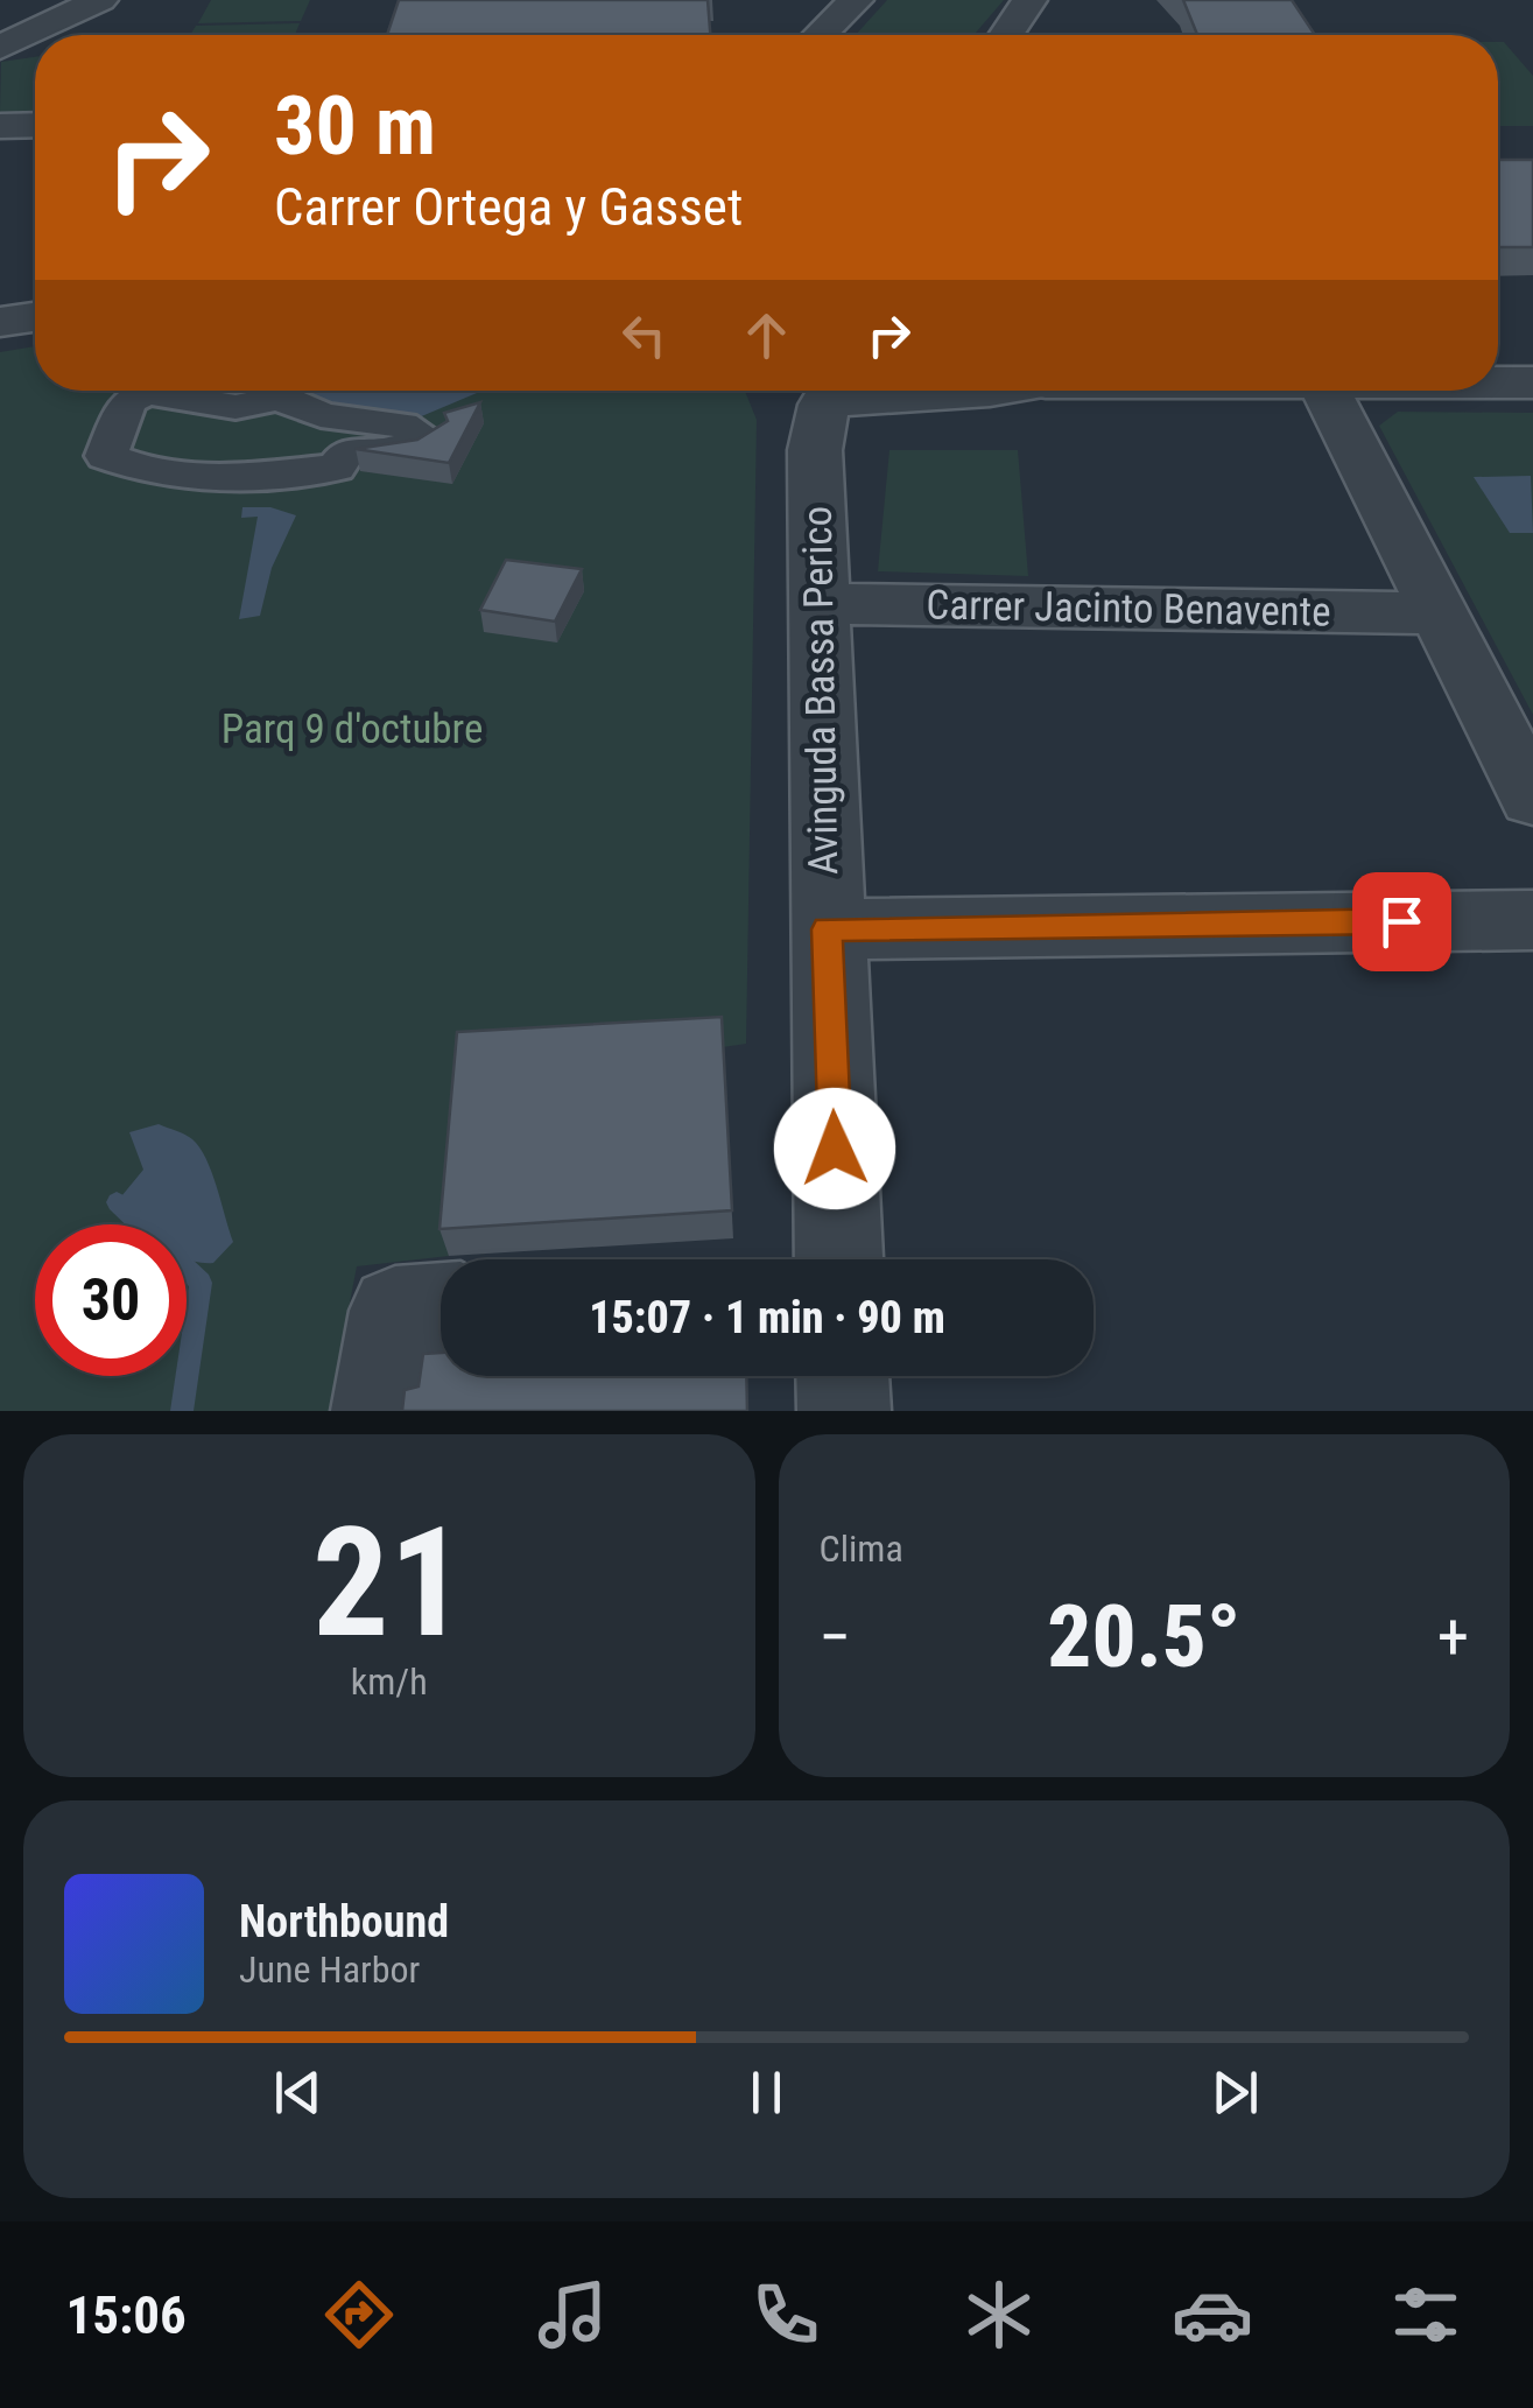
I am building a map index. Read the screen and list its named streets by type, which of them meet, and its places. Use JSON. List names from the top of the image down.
{
  "streets": {
    "street": ["Carrer Jacinto Benavente", "Avinguda Bassa Perico"]
  },
  "crossings": [
    ["Carrer Jacinto Benavente", "Avinguda Bassa Perico"]
  ],
  "parks": ["Parq 9 d'octubre"],
  "page": {
    "turn": ["30 m", "Carrer Ortega y Gasset"],
    "limit": "30",
    "trip": "15:07 · 1 min · 90 m",
    "tile": [
      ["21", "km/h"],
      "Clima"
    ],
    "heat": ["−", "20.5°", "+"],
    "song": ["Northbound", "June Harbor"],
    "tabs": "15:06"
  }
}
